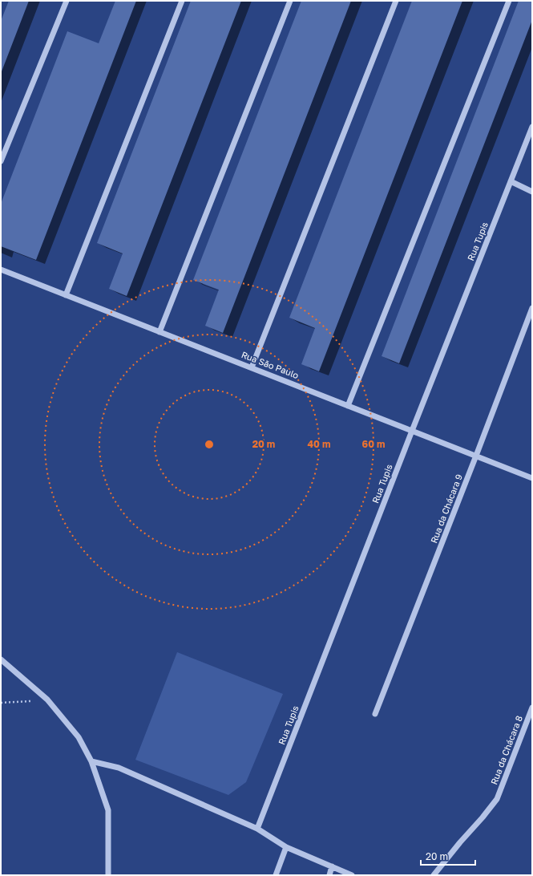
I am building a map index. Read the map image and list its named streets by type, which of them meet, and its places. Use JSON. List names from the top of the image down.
{
  "streets": {
    "street": [
      "Rua Tupis",
      "Rua São Paulo",
      "Rua da Chácara 9",
      "Rua da Chácara 8"
    ]
  },
  "crossings": [
    ["Rua Tupis", "Rua São Paulo"],
    ["Rua São Paulo", "Rua da Chácara 9"]
  ],
  "scale_bar": "20 m",
  "rings": ["20 m", "40 m", "60 m"]
}
